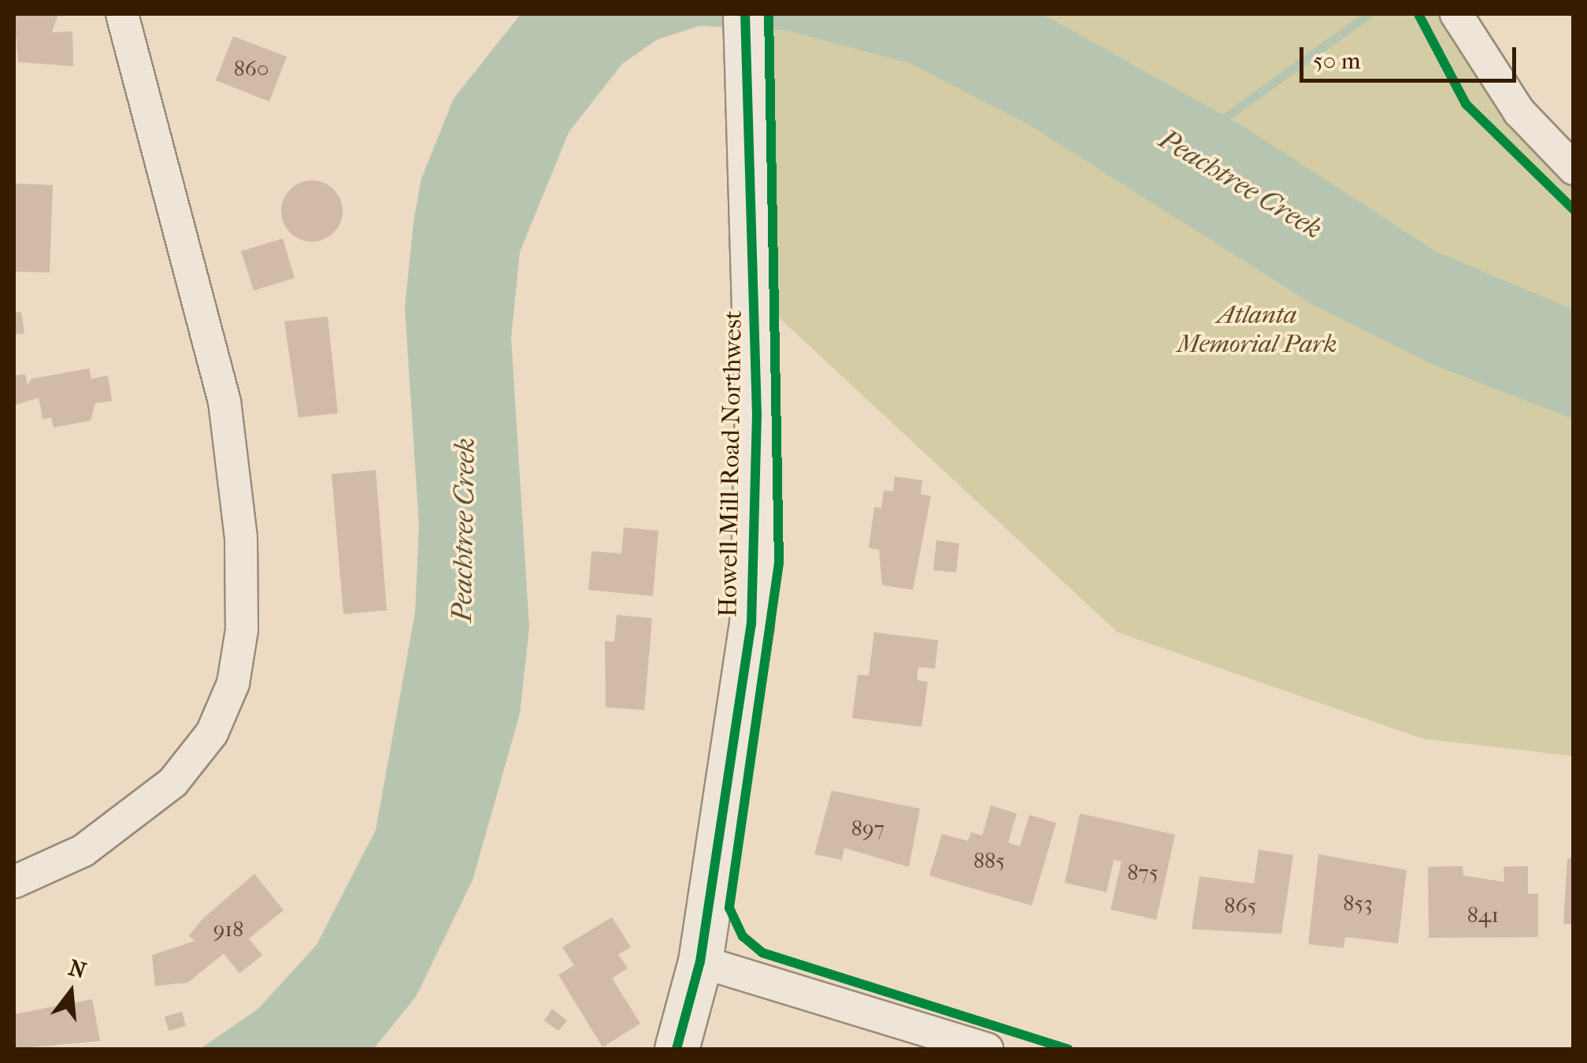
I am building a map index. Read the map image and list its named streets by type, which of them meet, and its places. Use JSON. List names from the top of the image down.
{
  "streets": {
    "main road": ["Howell Mill Road Northwest"]
  },
  "water": ["Peachtree Creek"],
  "parks": ["Atlanta Memorial Park"],
  "house_numbers": [
    "860",
    "897",
    "885",
    "875",
    "853",
    "865",
    "841",
    "918"
  ],
  "scale_bar": "50 m",
  "north": "top"
}
